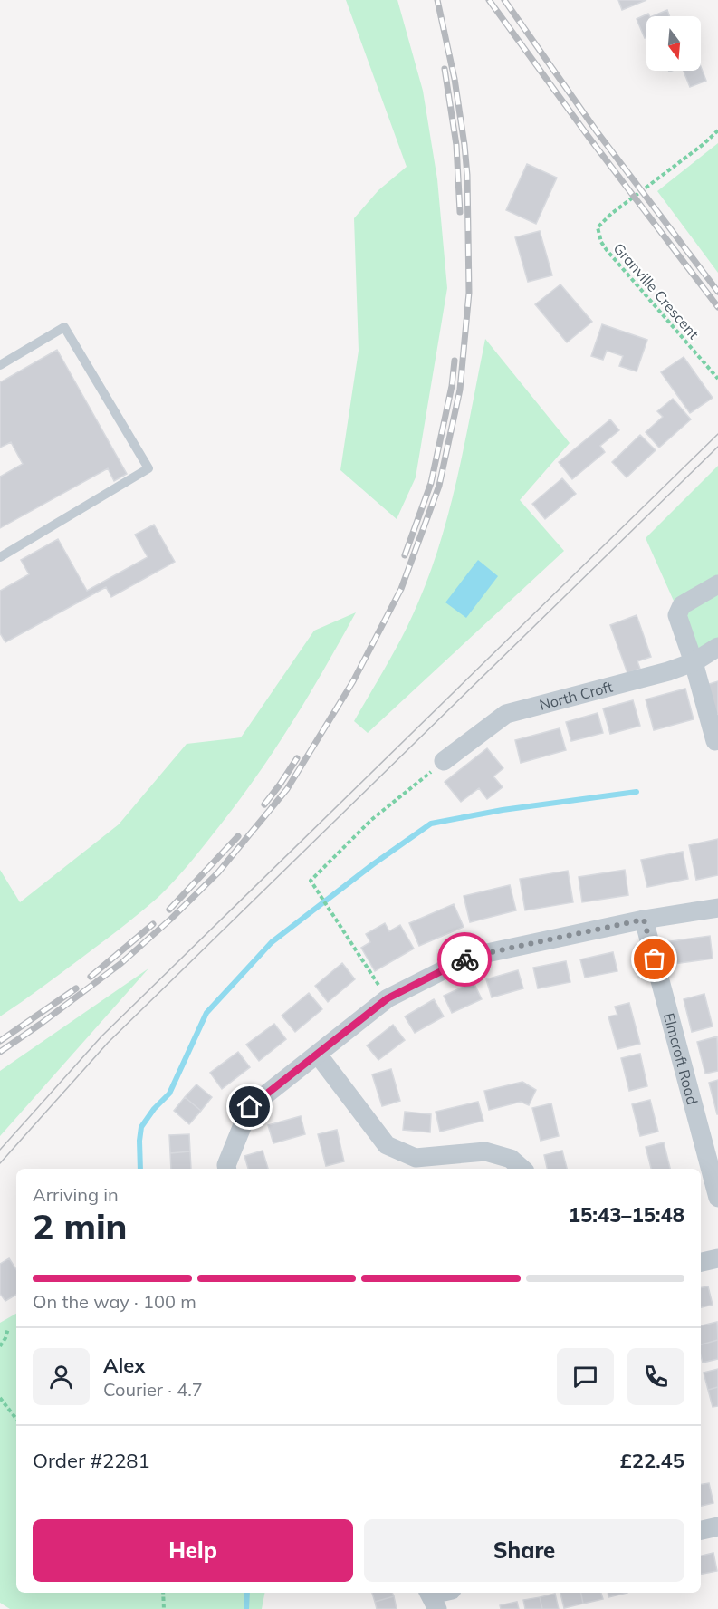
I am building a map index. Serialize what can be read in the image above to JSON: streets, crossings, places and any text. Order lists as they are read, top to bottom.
{
  "streets": {
    "street": ["North Croft", "Elmcroft Road"],
    "path": ["Granville Crescent"]
  },
  "north": "bottom",
  "page": {
    "heading": ["2 min", "Arriving in", "15:43–15:48"],
    "panel": [
      "Alex",
      "Courier · 4.7",
      "Order #2281",
      "£22.45"
    ],
    "bar": "On the way · 100 m",
    "buttons": ["Help", "Share"]
  }
}
